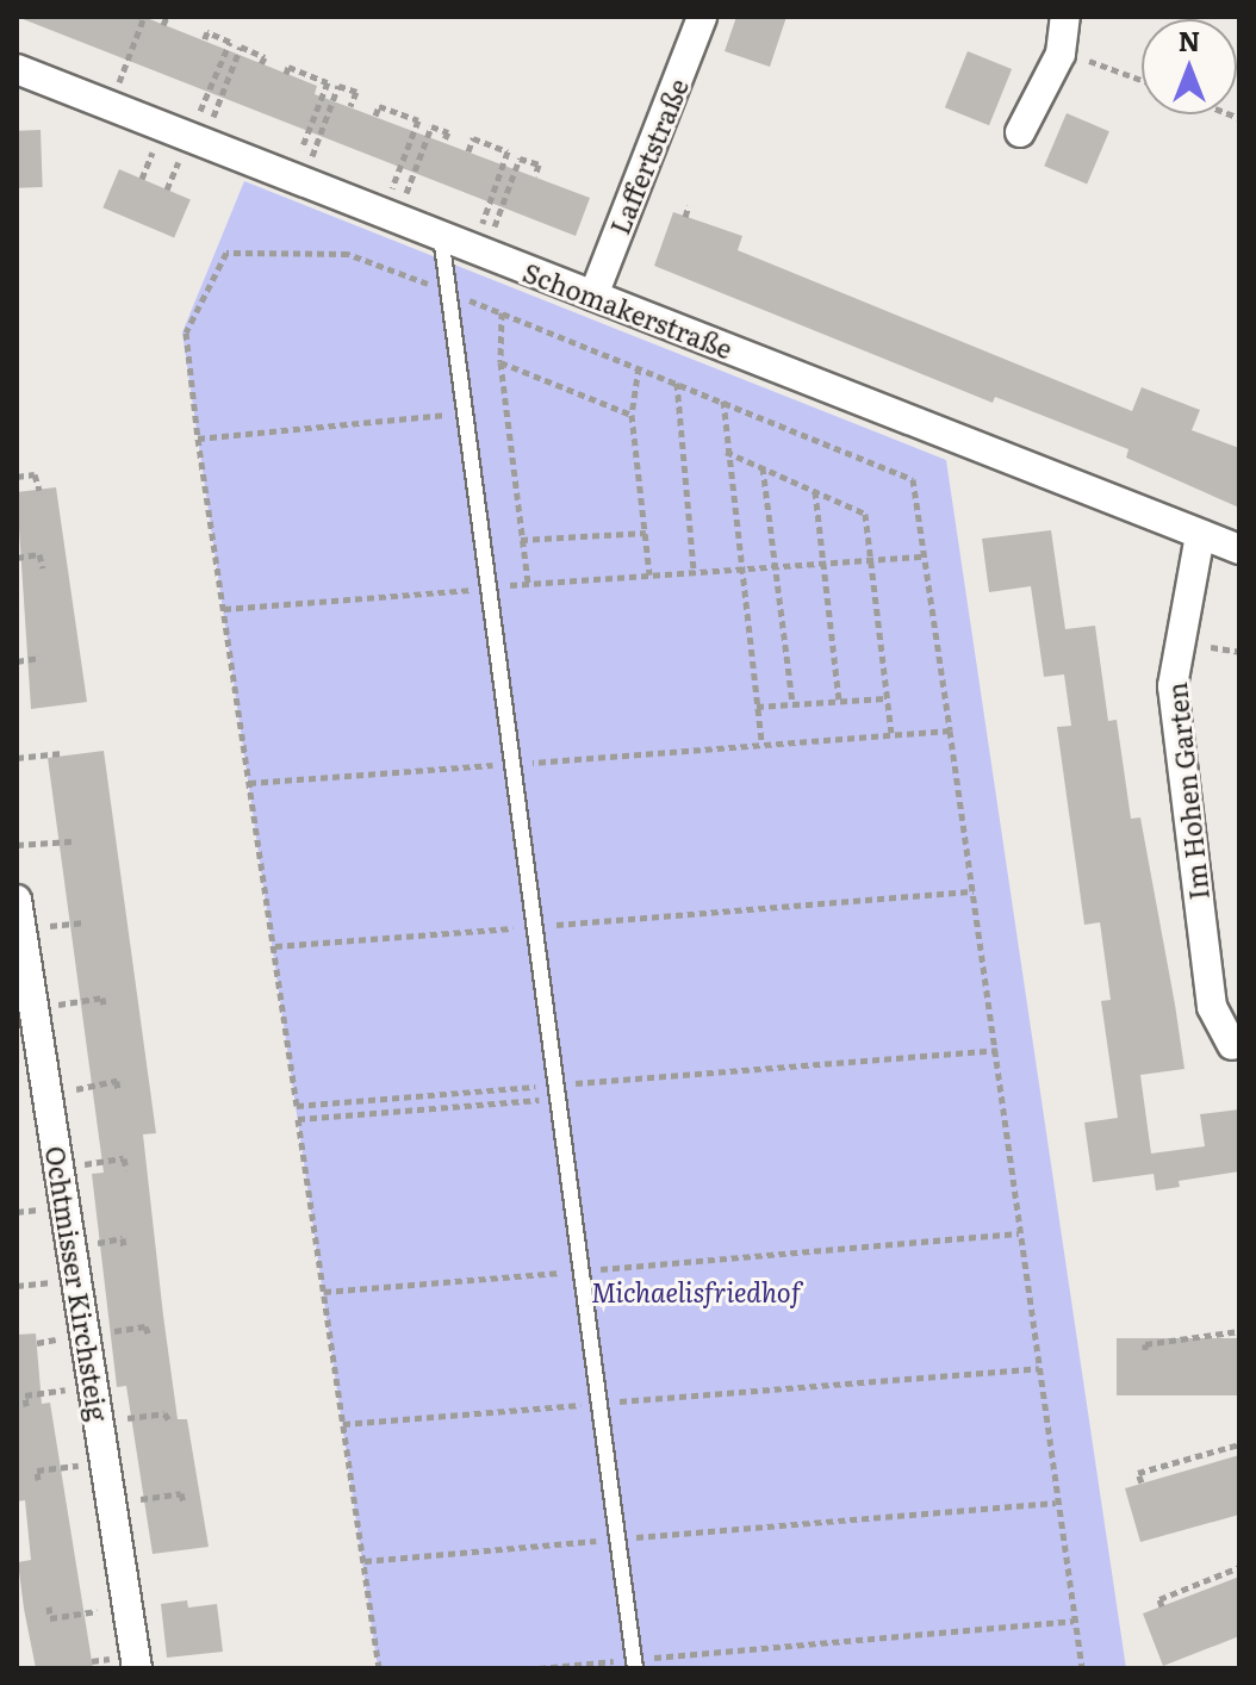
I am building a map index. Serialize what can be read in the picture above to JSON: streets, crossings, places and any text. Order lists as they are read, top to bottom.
{
  "streets": {
    "street": [
      "Laffertstraße",
      "Schomakerstraße",
      "Im Hohen Garten",
      "Ochtmisser Kirchsteig"
    ]
  },
  "crossings": [
    ["Laffertstraße", "Schomakerstraße"],
    ["Schomakerstraße", "Im Hohen Garten"]
  ],
  "parks": ["Michaelisfriedhof"],
  "north": "top"
}
